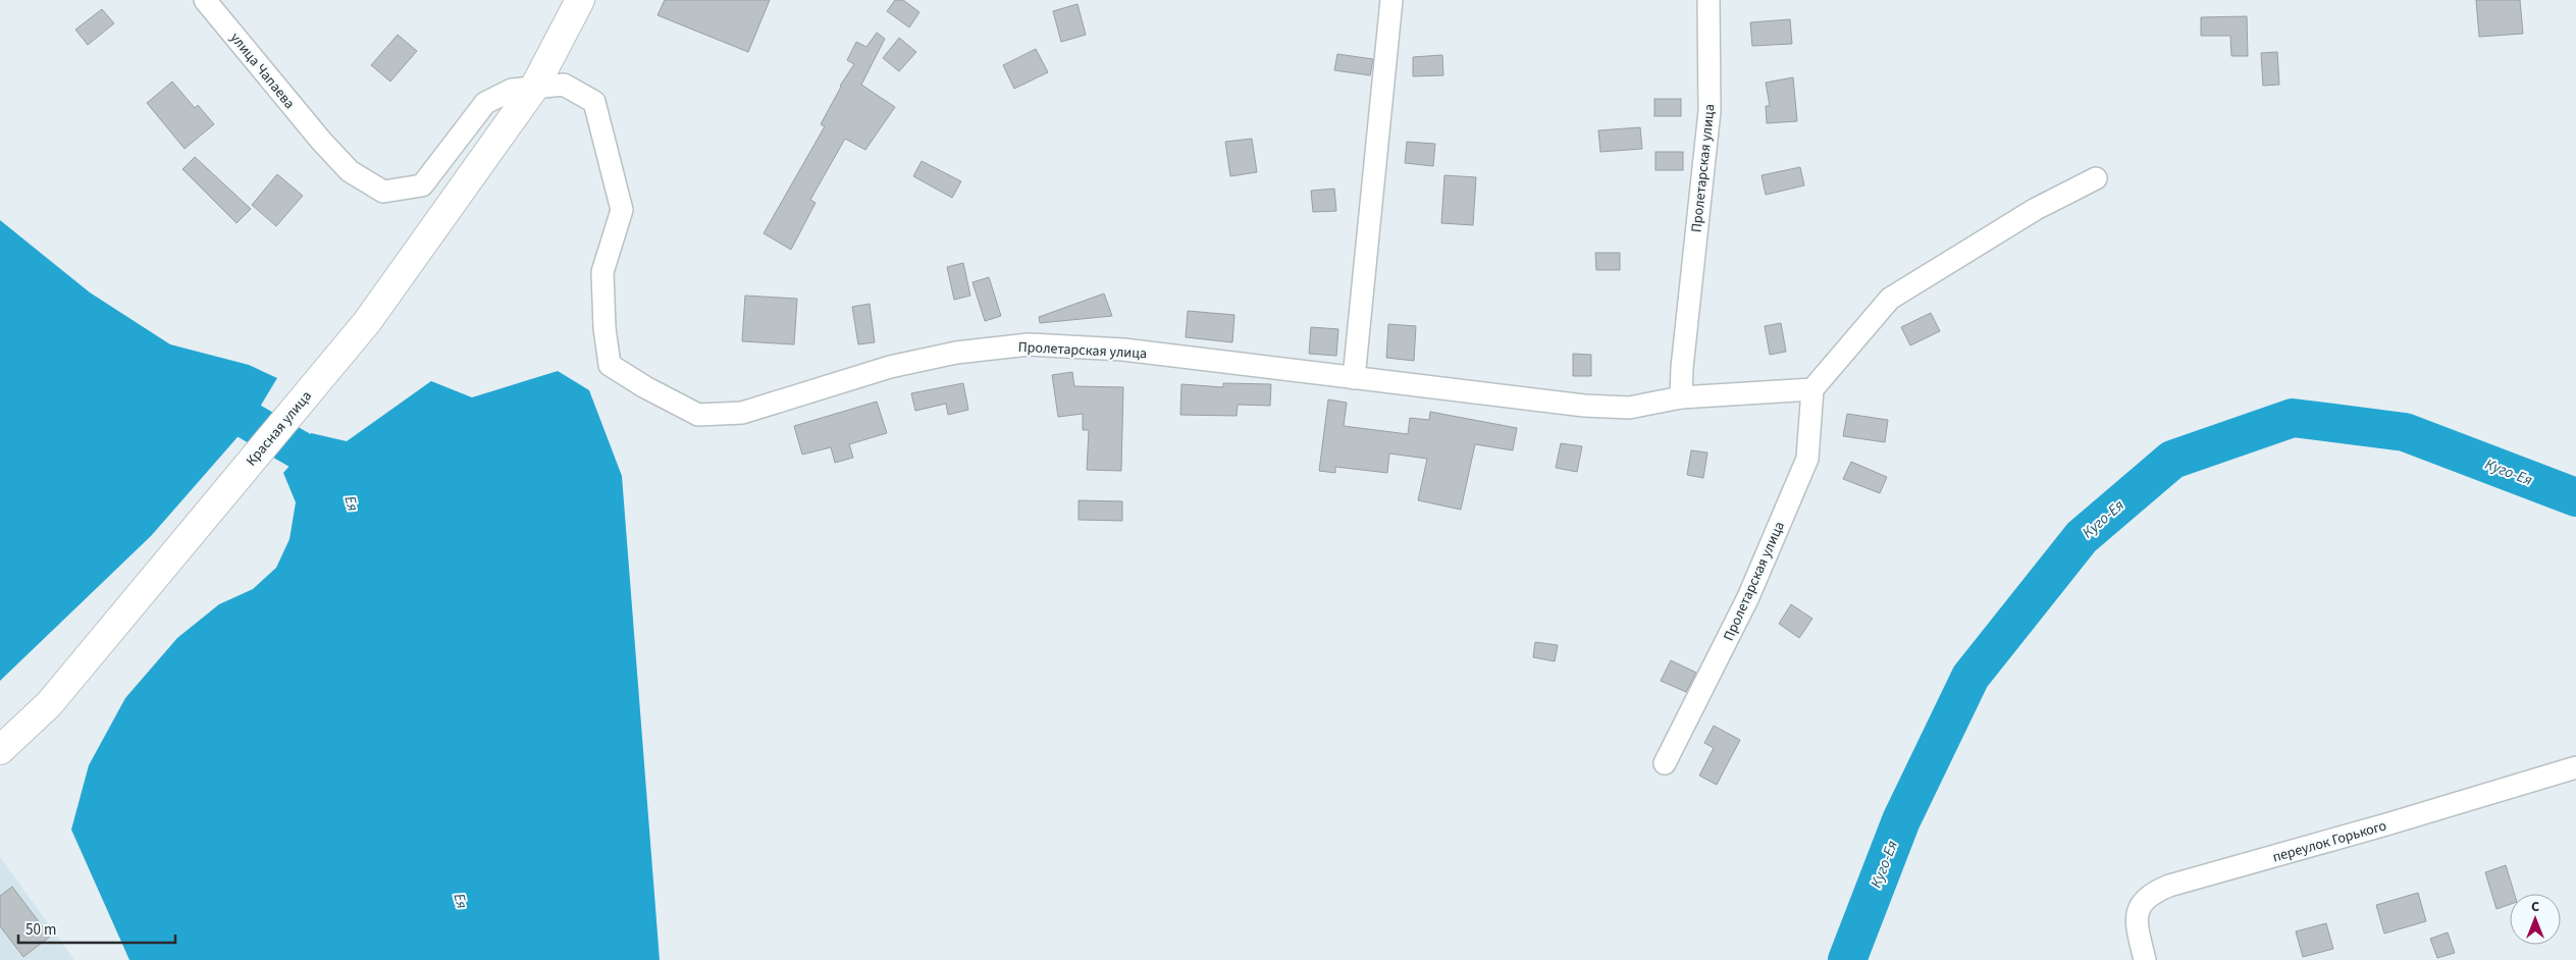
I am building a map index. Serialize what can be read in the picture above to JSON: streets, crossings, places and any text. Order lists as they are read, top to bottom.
{
  "streets": {
    "street": [
      "улица Чапаева",
      "Пролетарская улица",
      "Красная улица",
      "переулок Горького"
    ]
  },
  "crossings": [
    ["улица Чапаева", "Пролетарская улица"],
    ["улица Чапаева", "Красная улица"]
  ],
  "water": ["Куго-Ея", "Ея"],
  "scale_bar": "50 m",
  "north": "top"
}
